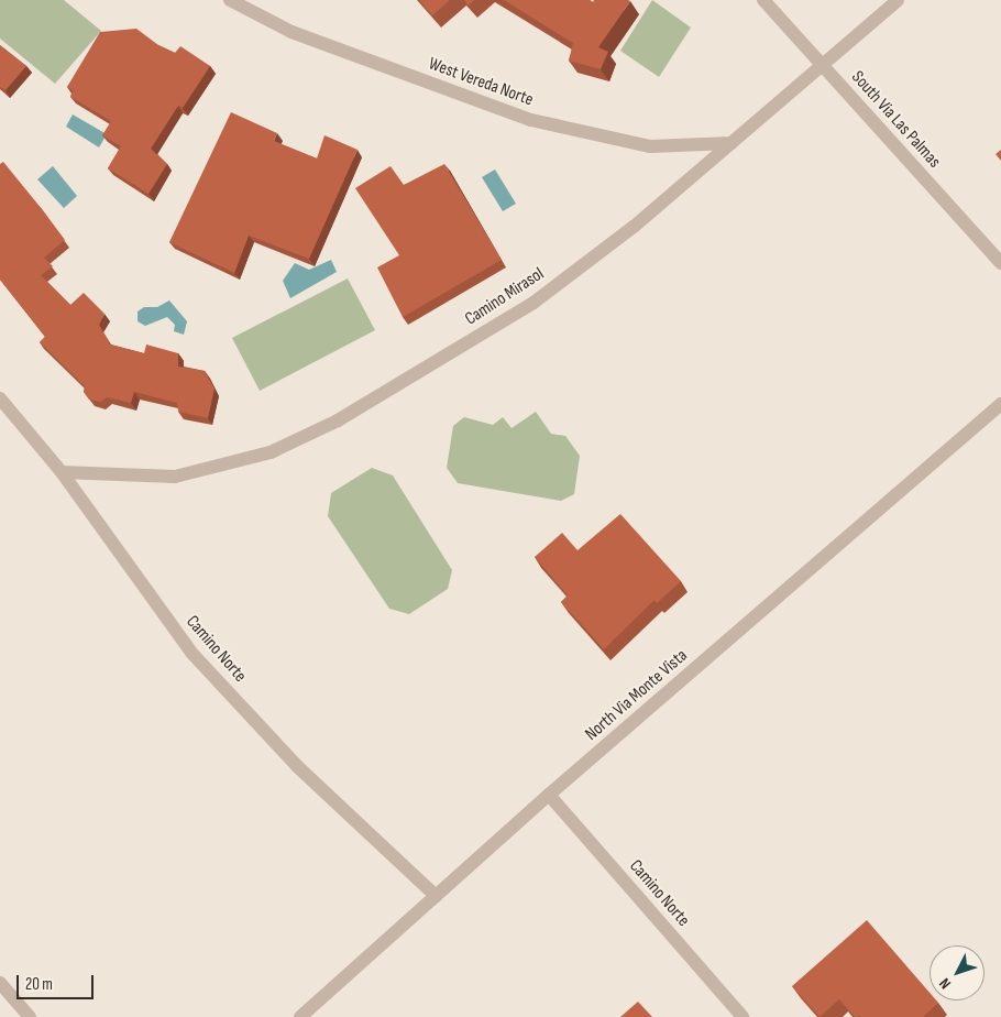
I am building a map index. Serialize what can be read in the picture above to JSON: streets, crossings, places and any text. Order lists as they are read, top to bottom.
{
  "streets": {
    "street": [
      "West Vereda Norte",
      "South Via Las Palmas",
      "Camino Mirasol",
      "Camino Norte",
      "North Via Monte Vista"
    ]
  },
  "crossings": [
    ["West Vereda Norte", "Camino Mirasol"],
    ["South Via Las Palmas", "Camino Mirasol"],
    ["Camino Mirasol", "Camino Norte"],
    ["Camino Norte", "North Via Monte Vista"]
  ],
  "scale_bar": "20 m",
  "north": "bottom left"
}
